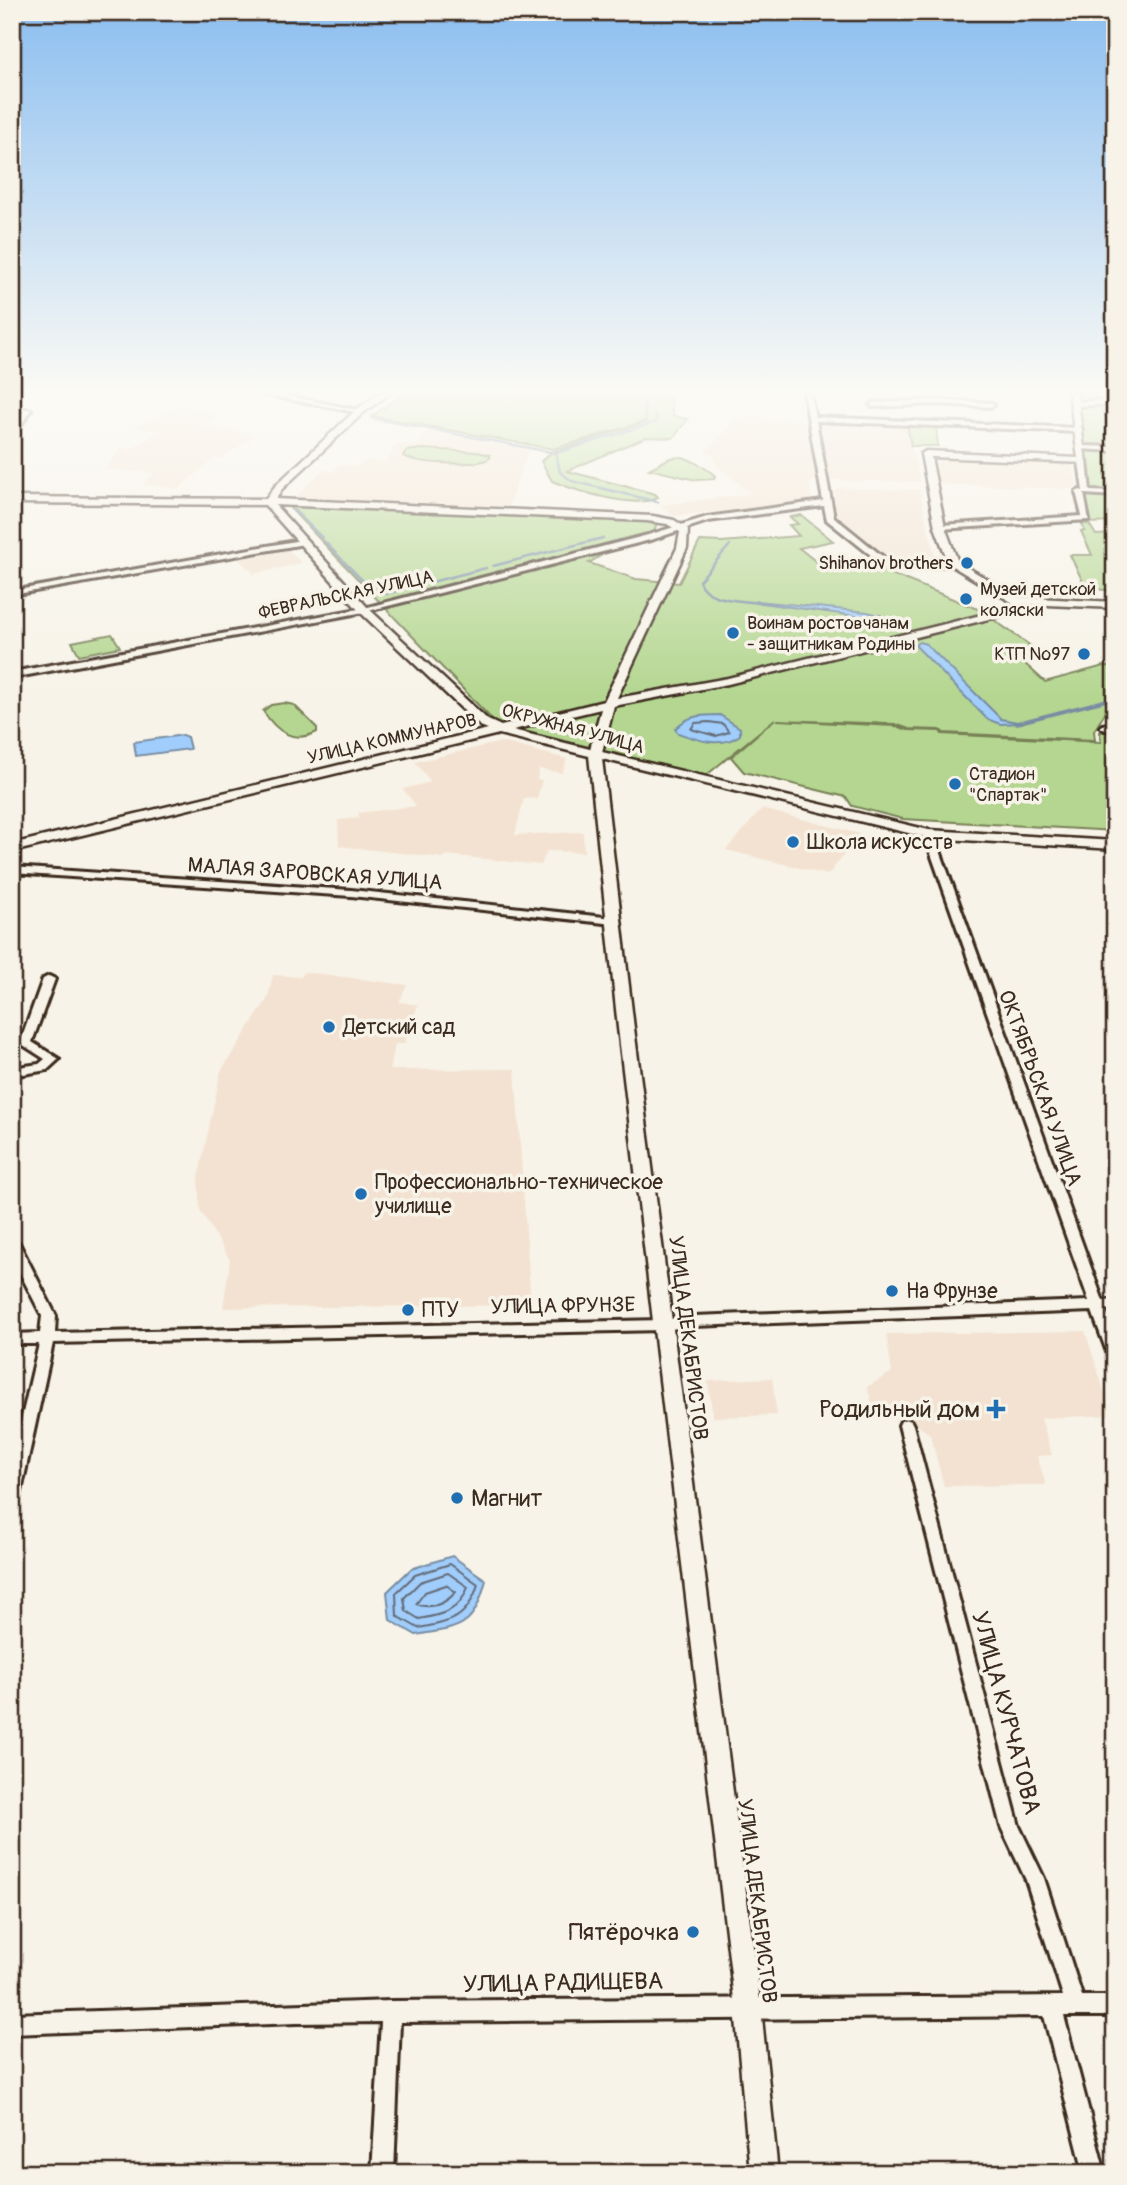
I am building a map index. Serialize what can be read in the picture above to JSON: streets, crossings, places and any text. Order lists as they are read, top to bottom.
{
  "streets": {
    "street": [
      "ФЕВРАЛЬСКАЯ УЛИЦА",
      "ОКРУЖНАЯ УЛИЦА",
      "УЛИЦА КОММУНАРОВ",
      "МАЛАЯ ЗАРОВСКАЯ УЛИЦА",
      "ОКТЯБРЬСКАЯ УЛИЦА",
      "УЛИЦА ФРУНЗЕ",
      "УЛИЦА ДЕКАБРИСТОВ",
      "УЛИЦА КУРЧАТОВА",
      "УЛИЦА РАДИЩЕВА"
    ]
  },
  "crossings": [
    ["ФЕВРАЛЬСКАЯ УЛИЦА", "ОКРУЖНАЯ УЛИЦА"],
    ["ФЕВРАЛЬСКАЯ УЛИЦА", "УЛИЦА ДЕКАБРИСТОВ"],
    ["ОКРУЖНАЯ УЛИЦА", "УЛИЦА КОММУНАРОВ"],
    ["ОКРУЖНАЯ УЛИЦА", "ОКТЯБРЬСКАЯ УЛИЦА"],
    ["ОКРУЖНАЯ УЛИЦА", "УЛИЦА ДЕКАБРИСТОВ"],
    ["УЛИЦА КОММУНАРОВ", "УЛИЦА ДЕКАБРИСТОВ"],
    ["МАЛАЯ ЗАРОВСКАЯ УЛИЦА", "УЛИЦА ДЕКАБРИСТОВ"],
    ["ОКТЯБРЬСКАЯ УЛИЦА", "УЛИЦА ФРУНЗЕ"],
    ["УЛИЦА ФРУНЗЕ", "УЛИЦА ДЕКАБРИСТОВ"],
    ["УЛИЦА ДЕКАБРИСТОВ", "УЛИЦА РАДИЩЕВА"],
    ["УЛИЦА КУРЧАТОВА", "УЛИЦА РАДИЩЕВА"]
  ],
  "places": {
    "other": [
      "Shihanov brothers",
      "Музей детской коляски",
      "Воинам ростовчанам - защитникам Родины",
      "КТП №97",
      "Стадион \"Спартак\"",
      "Школа искусств",
      "Детский сад",
      "Профессионально-техническое училище",
      "На Фрунзе",
      "ПТУ",
      "Магнит",
      "Пятёрочка"
    ],
    "health": ["Родильный дом"]
  }
}
